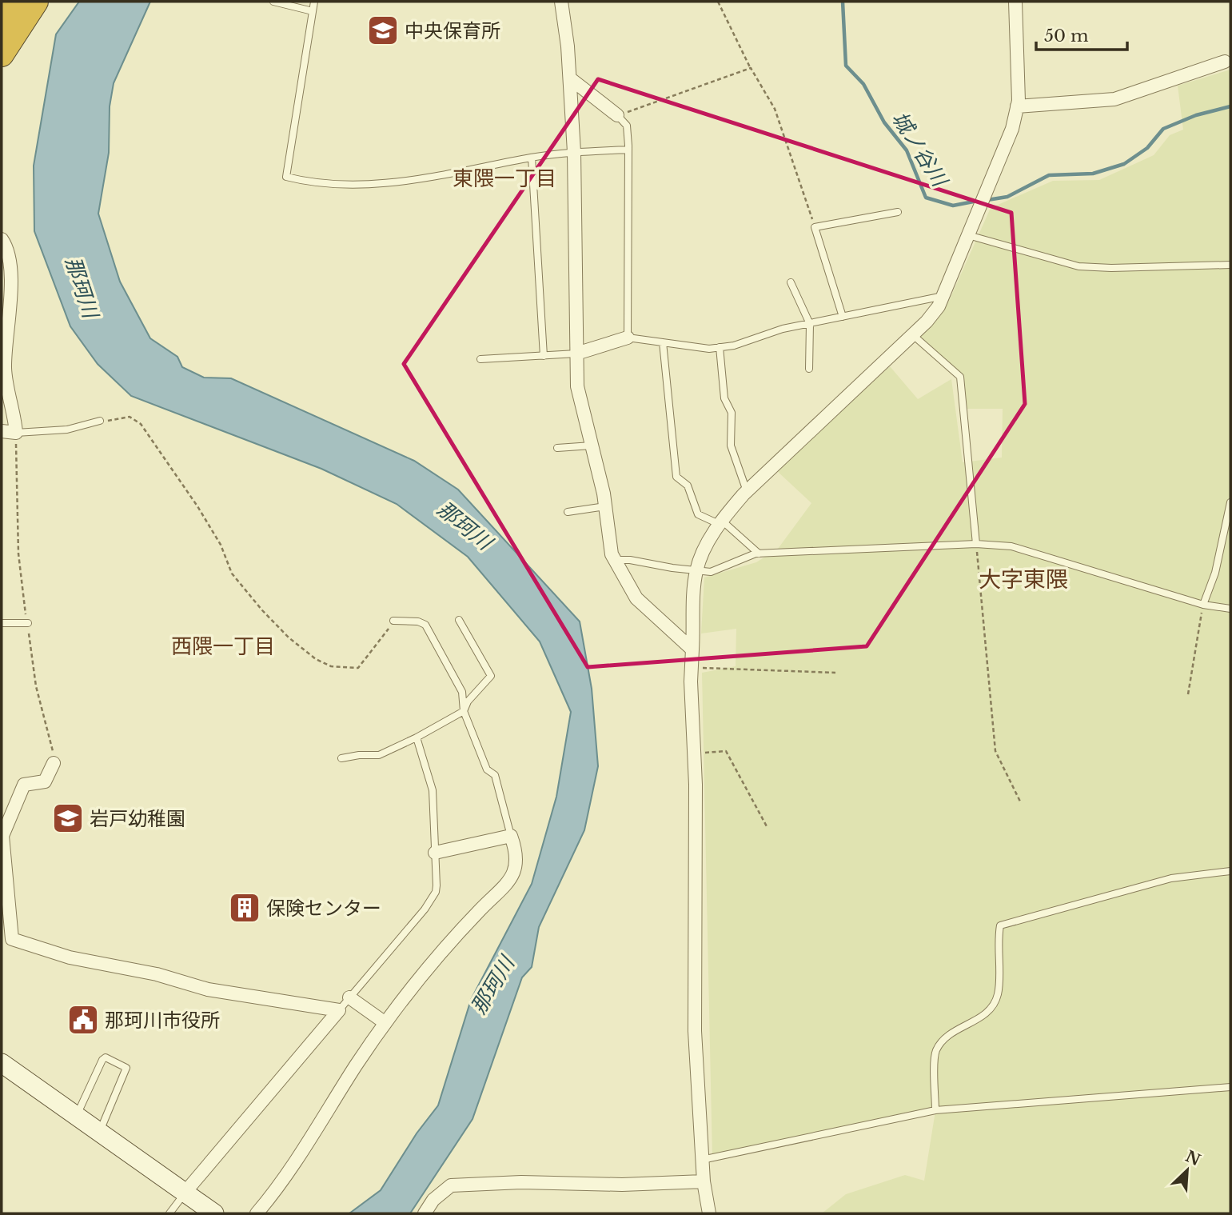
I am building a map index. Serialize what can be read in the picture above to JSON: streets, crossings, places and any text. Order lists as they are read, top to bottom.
{
  "districts": ["東隈一丁目", "大字東隈", "西隈一丁目"],
  "water": ["城ノ谷川", "那珂川"],
  "places": {
    "school or university": ["中央保育所", "岩戸幼稚園"],
    "building": ["保険センター"],
    "public building": ["那珂川市役所"]
  },
  "scale_bar": "50 m",
  "north": "top right"
}
